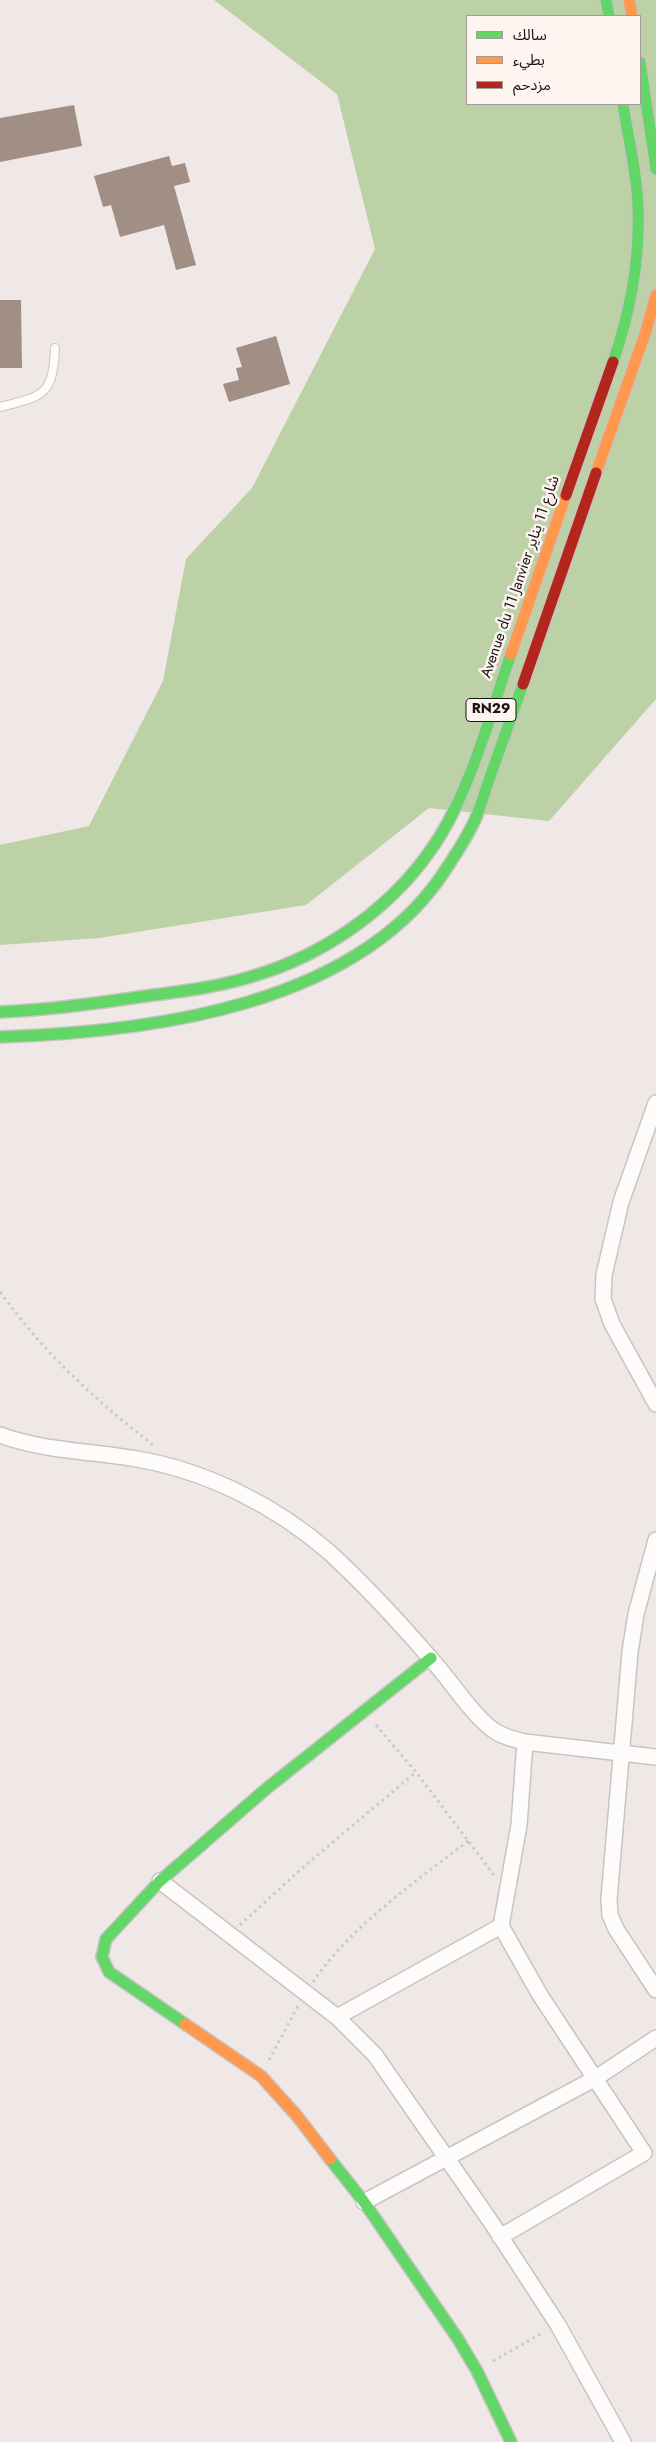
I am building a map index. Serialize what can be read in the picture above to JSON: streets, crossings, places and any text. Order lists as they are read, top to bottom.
{
  "streets": {
    "main road": ["Avenue du 11 Janvier شارع 11 يناير", "RN29"]
  },
  "legend": ["سالك", "بطيء", "مزدحم"]
}
